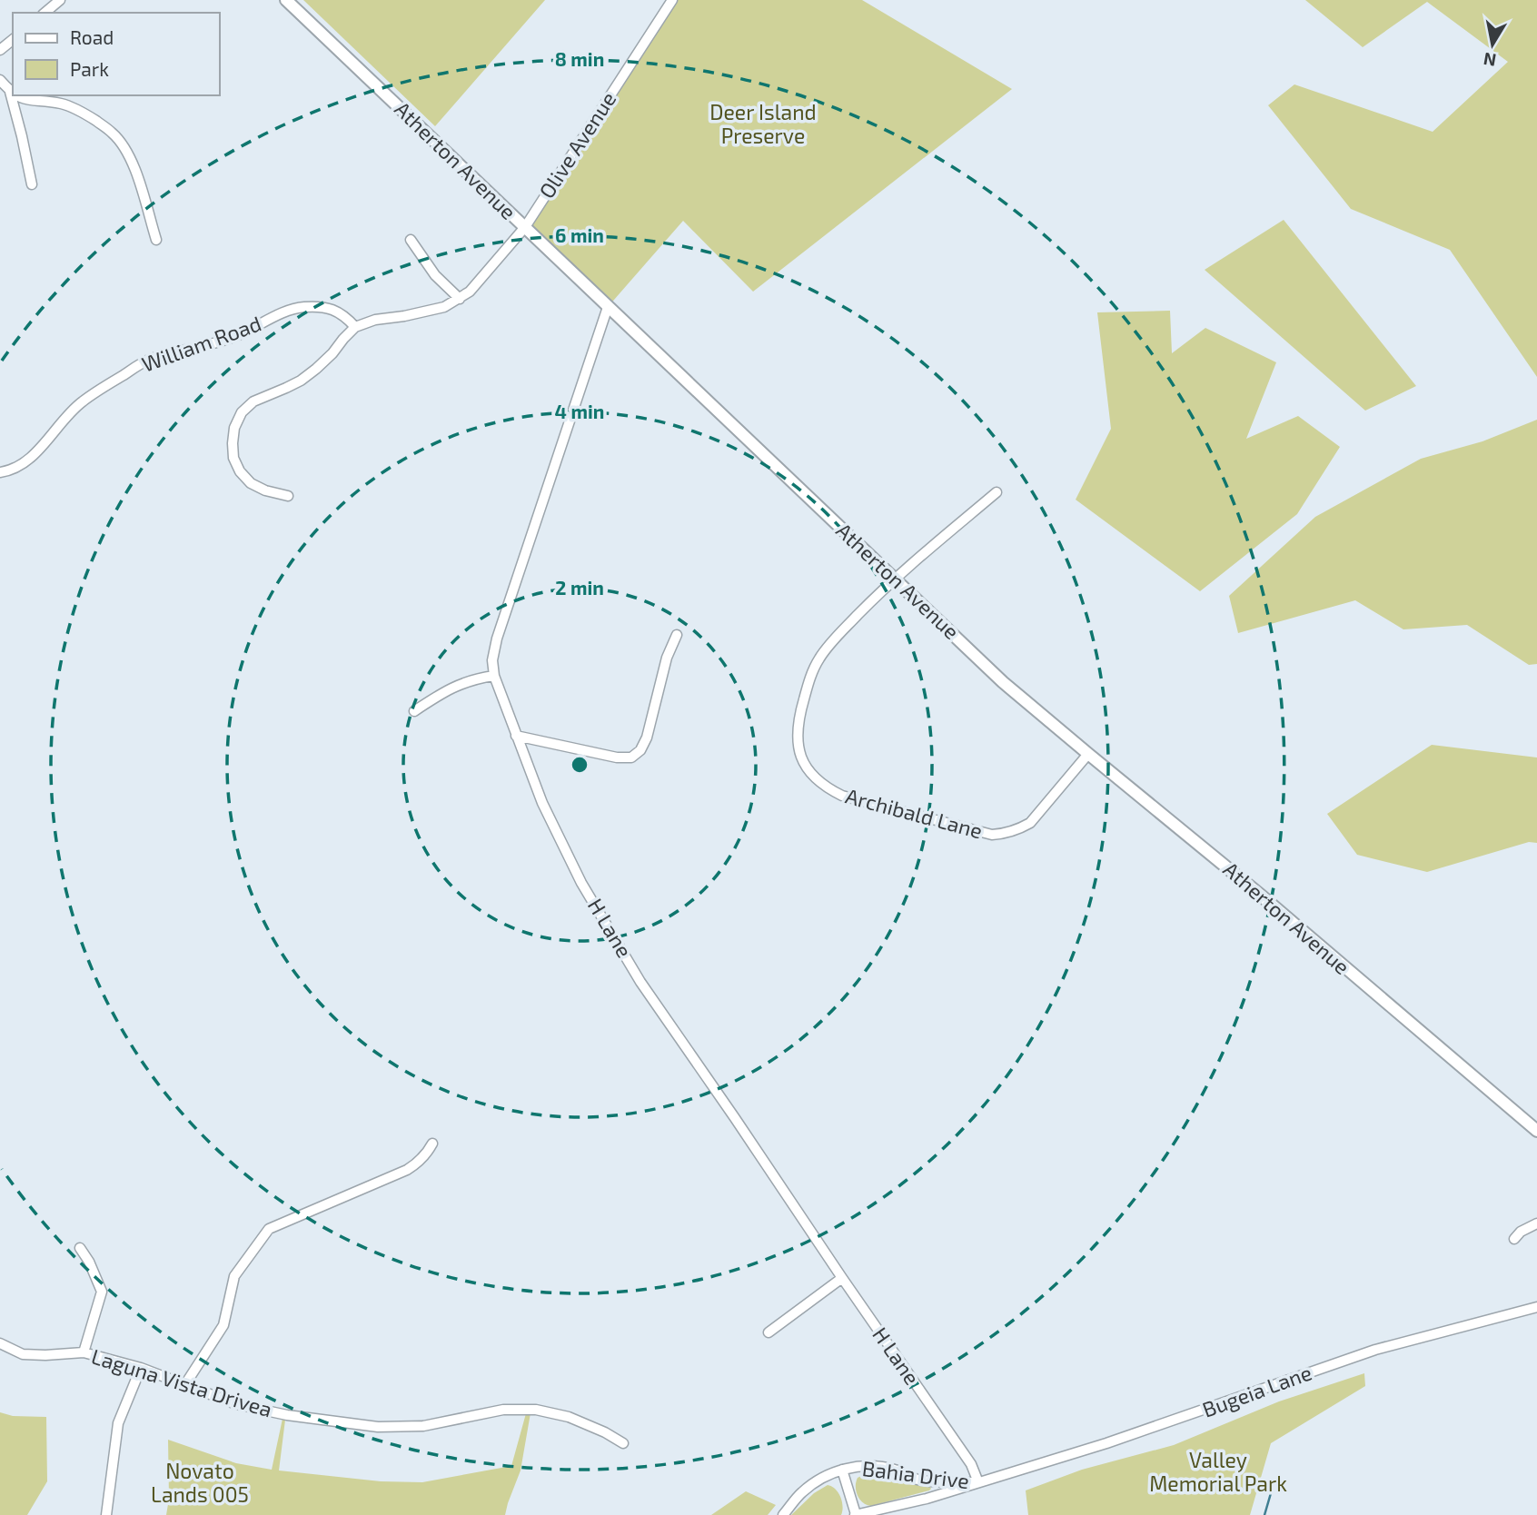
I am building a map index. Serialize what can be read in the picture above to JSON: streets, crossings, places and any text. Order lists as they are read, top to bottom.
{
  "streets": {
    "main road": ["Atherton Avenue"],
    "street": [
      "Olive Avenue",
      "William Road",
      "Archibald Lane",
      "H Lane",
      "Laguna Vista Drivea",
      "Bugeia Lane",
      "Bahia Drive"
    ]
  },
  "crossings": [
    ["Olive Avenue", "Atherton Avenue"],
    ["Atherton Avenue", "Archibald Lane"],
    ["Atherton Avenue", "H Lane"],
    ["H Lane", "Bugeia Lane"],
    ["H Lane", "Bahia Drive"],
    ["Bugeia Lane", "Bahia Drive"]
  ],
  "parks": ["Deer Island Preserve", "Valley Memorial Park", "Novato Lands 005"],
  "legend": ["Road", "Park"],
  "north": "bottom",
  "rings": [
    "8 min",
    "6 min",
    "4 min",
    "2 min"
  ]
}
